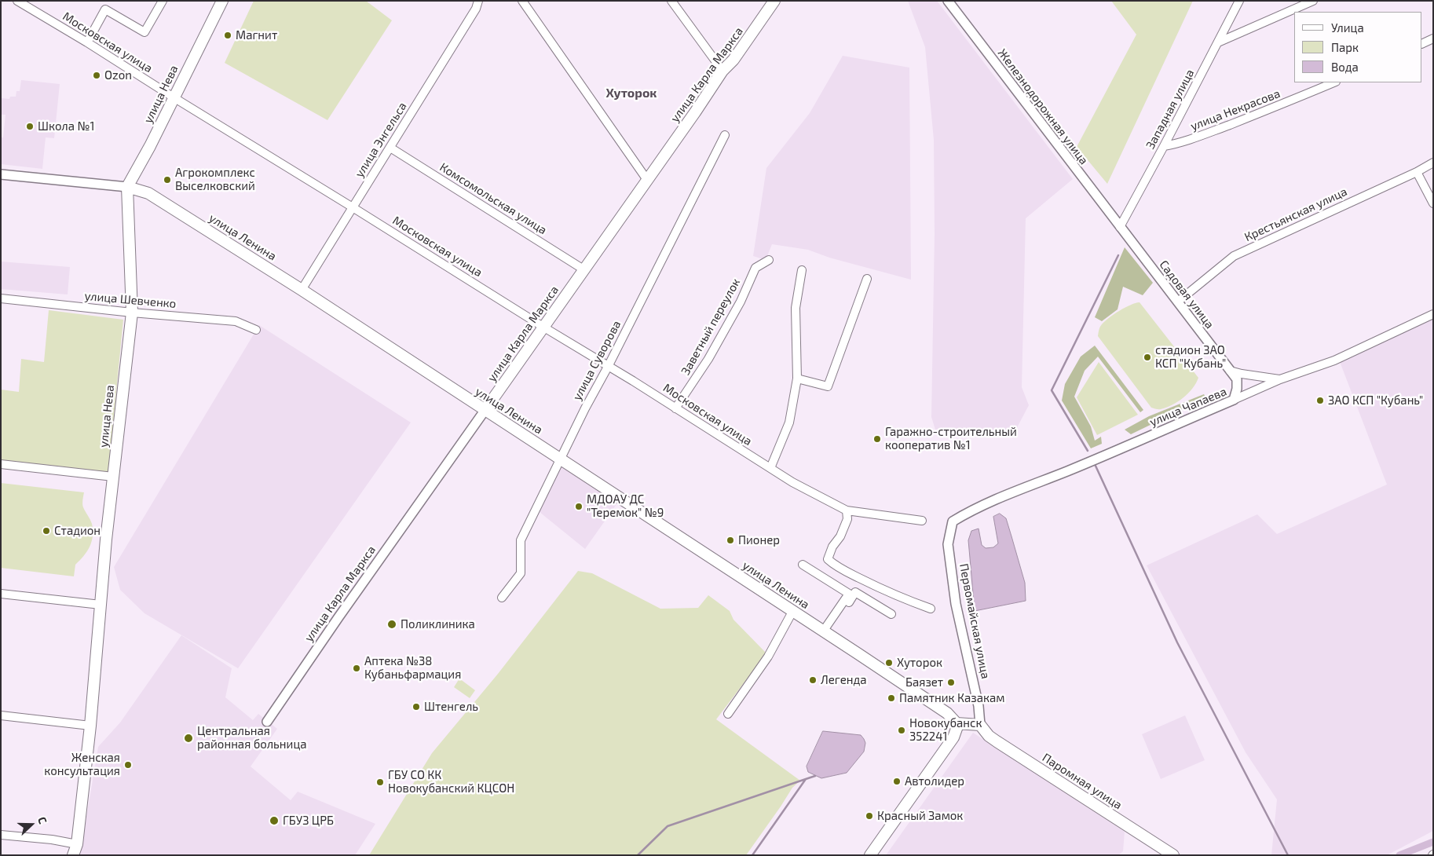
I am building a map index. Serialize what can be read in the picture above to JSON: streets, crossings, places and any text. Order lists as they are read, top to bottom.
{
  "streets": {
    "main road": [
      "улица Карла Маркса",
      "улица Нева",
      "улица Ленина",
      "Паромная улица"
    ],
    "street": [
      "Московская улица",
      "Железнодорожная улица",
      "Западная улица",
      "улица Некрасова",
      "улица Энгельса",
      "Комсомольская улица",
      "Крестьянская улица",
      "Садовая улица",
      "улица Шевченко",
      "Заветный переулок",
      "улица Суворова",
      "улица Чапаева",
      "Первомайская улица"
    ]
  },
  "crossings": [
    ["Московская улица", "улица Карла Маркса"],
    ["Московская улица", "улица Нева"],
    ["Московская улица", "улица Энгельса"],
    ["Московская улица", "Заветный переулок"],
    ["Московская улица", "улица Суворова"],
    ["улица Карла Маркса", "Комсомольская улица"],
    ["улица Карла Маркса", "улица Ленина"],
    ["улица Нева", "улица Ленина"],
    ["улица Нева", "улица Шевченко"],
    ["Железнодорожная улица", "Западная улица"],
    ["Железнодорожная улица", "Садовая улица"],
    ["Западная улица", "улица Некрасова"],
    ["Западная улица", "Садовая улица"],
    ["улица Энгельса", "Комсомольская улица"],
    ["улица Энгельса", "улица Ленина"],
    ["Крестьянская улица", "Садовая улица"],
    ["улица Ленина", "улица Суворова"],
    ["Садовая улица", "улица Чапаева"],
    ["улица Чапаева", "Первомайская улица"],
    ["Первомайская улица", "Паромная улица"]
  ],
  "districts": ["Хуторок"],
  "places": [
    "Магнит",
    "Ozon",
    "Школа №1",
    "Агрокомплекс Выселковский",
    "стадион ЗАО КСП \"Кубань\"",
    "ЗАО КСП \"Кубань\"",
    "Гаражно-строительный кооператив №1",
    "МДОАУ ДС \"Теремок\" №9",
    "Стадион",
    "Пионер",
    "Поликлиника",
    "Хуторок",
    "Аптека №38 Кубаньфармация",
    "Легенда",
    "Баязет",
    "Памятник Казакам",
    "Штенгель",
    "Новокубанск 352241",
    "Центральная районная больница",
    "Женская консультация",
    "Автолидер",
    "ГБУ СО КК Новокубанский КЦСОН",
    "Красный Замок",
    "ГБУЗ ЦРБ"
  ],
  "legend": ["Улица", "Парк", "Вода"],
  "north": "right"
}
